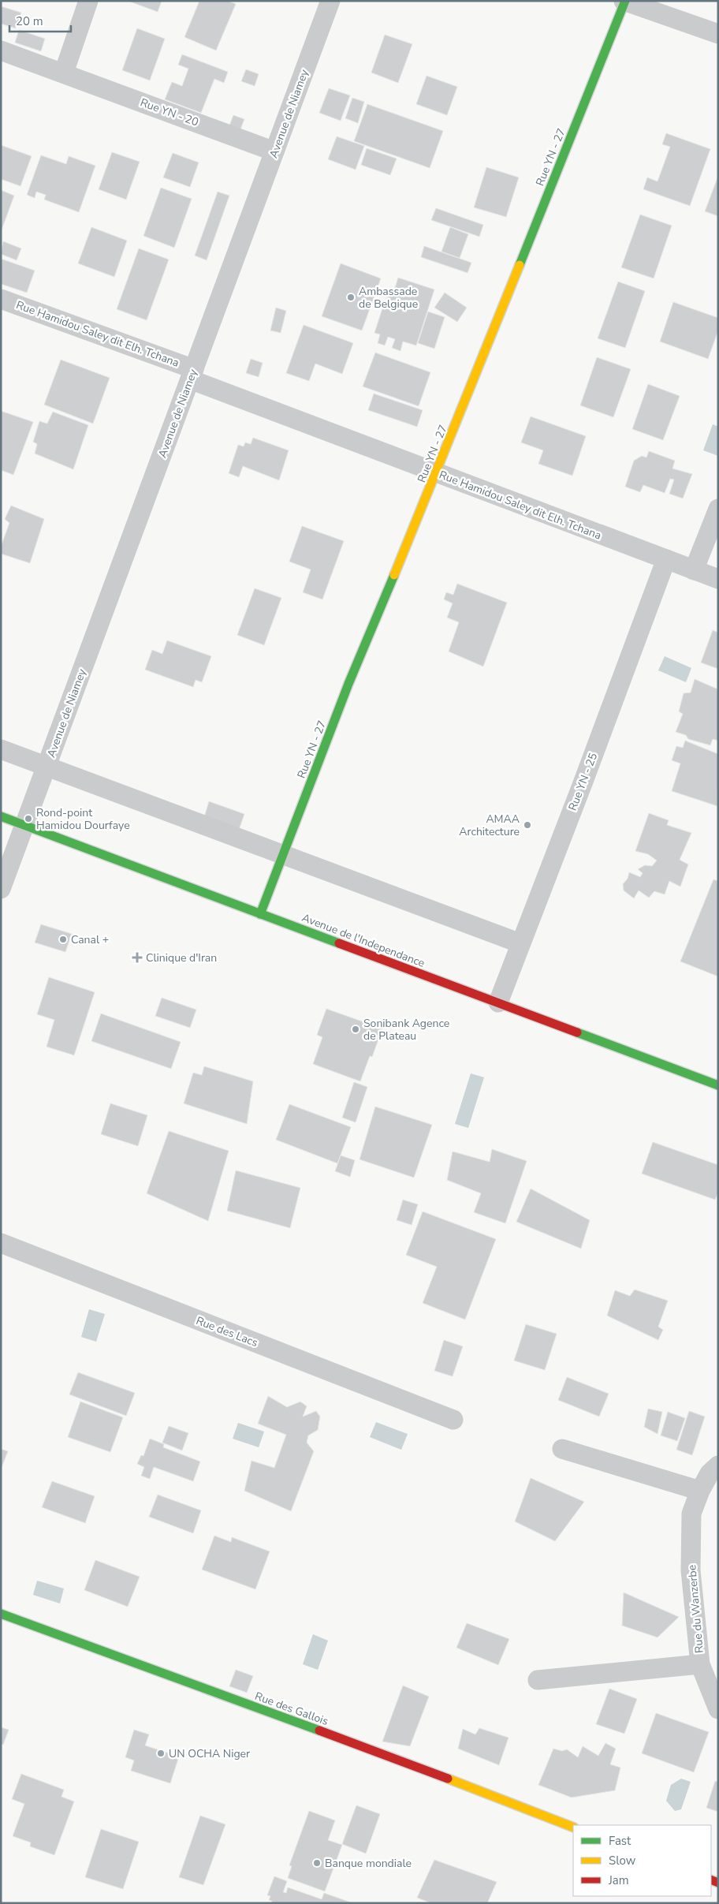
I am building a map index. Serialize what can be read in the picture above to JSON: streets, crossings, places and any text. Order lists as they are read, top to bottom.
{
  "streets": {
    "main road": ["Rue YN - 27", "Avenue de l'Independance", "Rue des Gallois"],
    "street": [
      "Rue YN - 20",
      "Avenue de Niamey",
      "Rue Hamidou Saley dit Elh. Tchana",
      "Rue YN - 25",
      "Rue des Lacs",
      "Rue du Wanzerbe"
    ]
  },
  "crossings": [
    ["Rue YN - 20", "Avenue de Niamey"],
    ["Avenue de Niamey", "Rue Hamidou Saley dit Elh. Tchana"],
    ["Avenue de Niamey", "Avenue de l'Independance"],
    ["Rue YN - 27", "Rue Hamidou Saley dit Elh. Tchana"],
    ["Rue YN - 27", "Avenue de l'Independance"],
    ["Rue Hamidou Saley dit Elh. Tchana", "Rue YN - 25"],
    ["Rue YN - 25", "Avenue de l'Independance"]
  ],
  "places": {
    "other": [
      "Ambassade de Belgique",
      "Rond-point Hamidou Dourfaye",
      "AMAA Architecture",
      "Canal +",
      "Sonibank Agence de Plateau",
      "UN OCHA Niger",
      "Banque mondiale"
    ],
    "health": ["Clinique d'Iran"]
  },
  "legend": ["Fast", "Slow", "Jam"],
  "scale_bar": "20 m"
}
